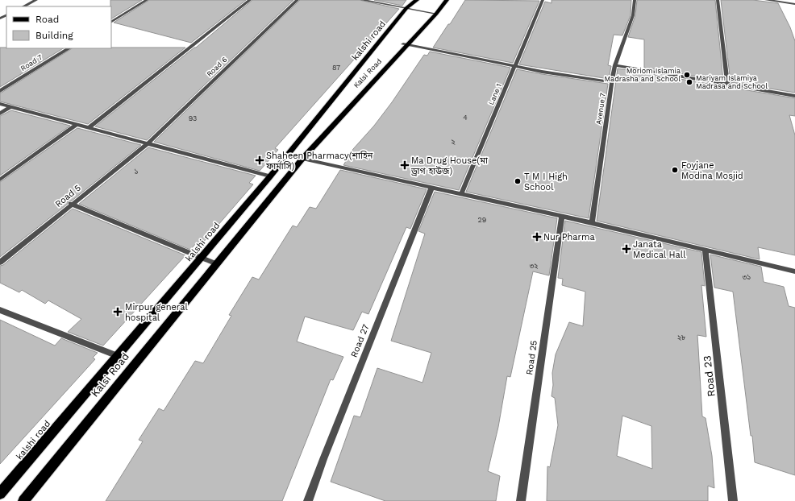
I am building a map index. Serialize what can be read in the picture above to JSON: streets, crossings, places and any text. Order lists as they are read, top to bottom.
{
  "streets": {
    "main road": ["kalshi road", "Kalsi Road"],
    "street": [
      "Road 7",
      "Road 6",
      "Lane 1",
      "Avenue 7",
      "Road 5",
      "Road 27",
      "Road 25",
      "Road 23"
    ]
  },
  "crossings": [
    ["Road 6", "Road 5"]
  ],
  "places": {
    "other": [
      "Moriom Islamia Madrasha and School",
      "Mariyam Islamiya Madrasa and School",
      "Foyjane Modina Mosjid",
      "T M I High School"
    ],
    "health": [
      "Shaheen Pharmacy(শাহিন ফার্মাসি)",
      "Ma Drug House(মা ড্রাগ হাউজ)",
      "Nur Pharma",
      "Janata Medical Hall",
      "Mirpur general hospital"
    ]
  },
  "house_numbers": [
    "87",
    "4",
    "93",
    "২",
    "১",
    "29",
    "৩২",
    "৩১",
    "২৮"
  ],
  "legend": ["Road", "Building"]
}
